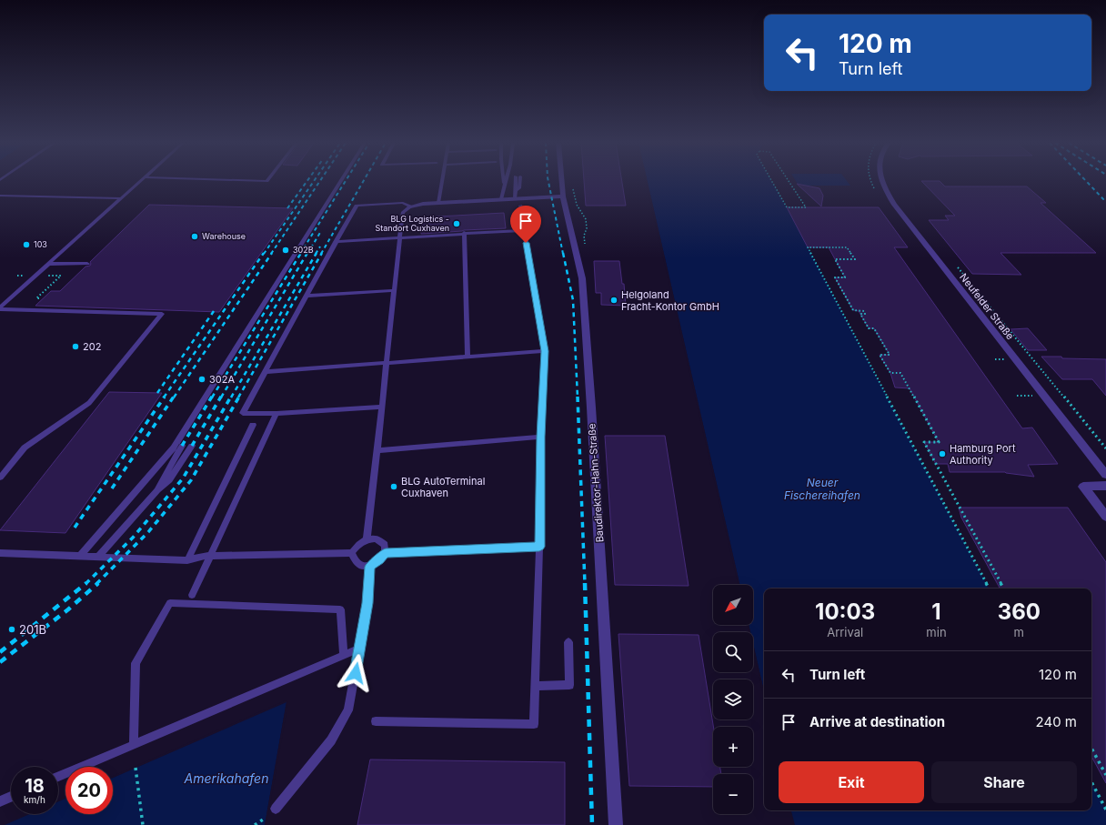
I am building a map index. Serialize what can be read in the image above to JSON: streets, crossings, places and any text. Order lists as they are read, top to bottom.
{
  "streets": {
    "street": ["Neufelder Straße", "Baudirektor-Hahn-Straße"]
  },
  "water": ["Neuer Fischereihafen", "Amerikahafen"],
  "places": [
    "BLG Logistics - Standort Cuxhaven",
    "Warehouse",
    "103",
    "302B",
    "Helgoland Fracht-Kontor GmbH",
    "202",
    "302A",
    "Hamburg Port Authority",
    "BLG AutoTerminal Cuxhaven",
    "201B"
  ],
  "north": "bottom left",
  "page": {
    "turn": ["120 m", "Turn left"],
    "map_buttons": ["+", "−"],
    "eta": [
      "10:03",
      "Arrival",
      "1",
      "min",
      "360",
      "m"
    ],
    "list": [
      {
        "name": "Turn left",
        "value": "120 m"
      },
      {
        "name": "Arrive at destination",
        "value": "240 m"
      }
    ],
    "buttons": ["Exit", "Share"],
    "speed": "18 km/h",
    "limit": "20"
  }
}
